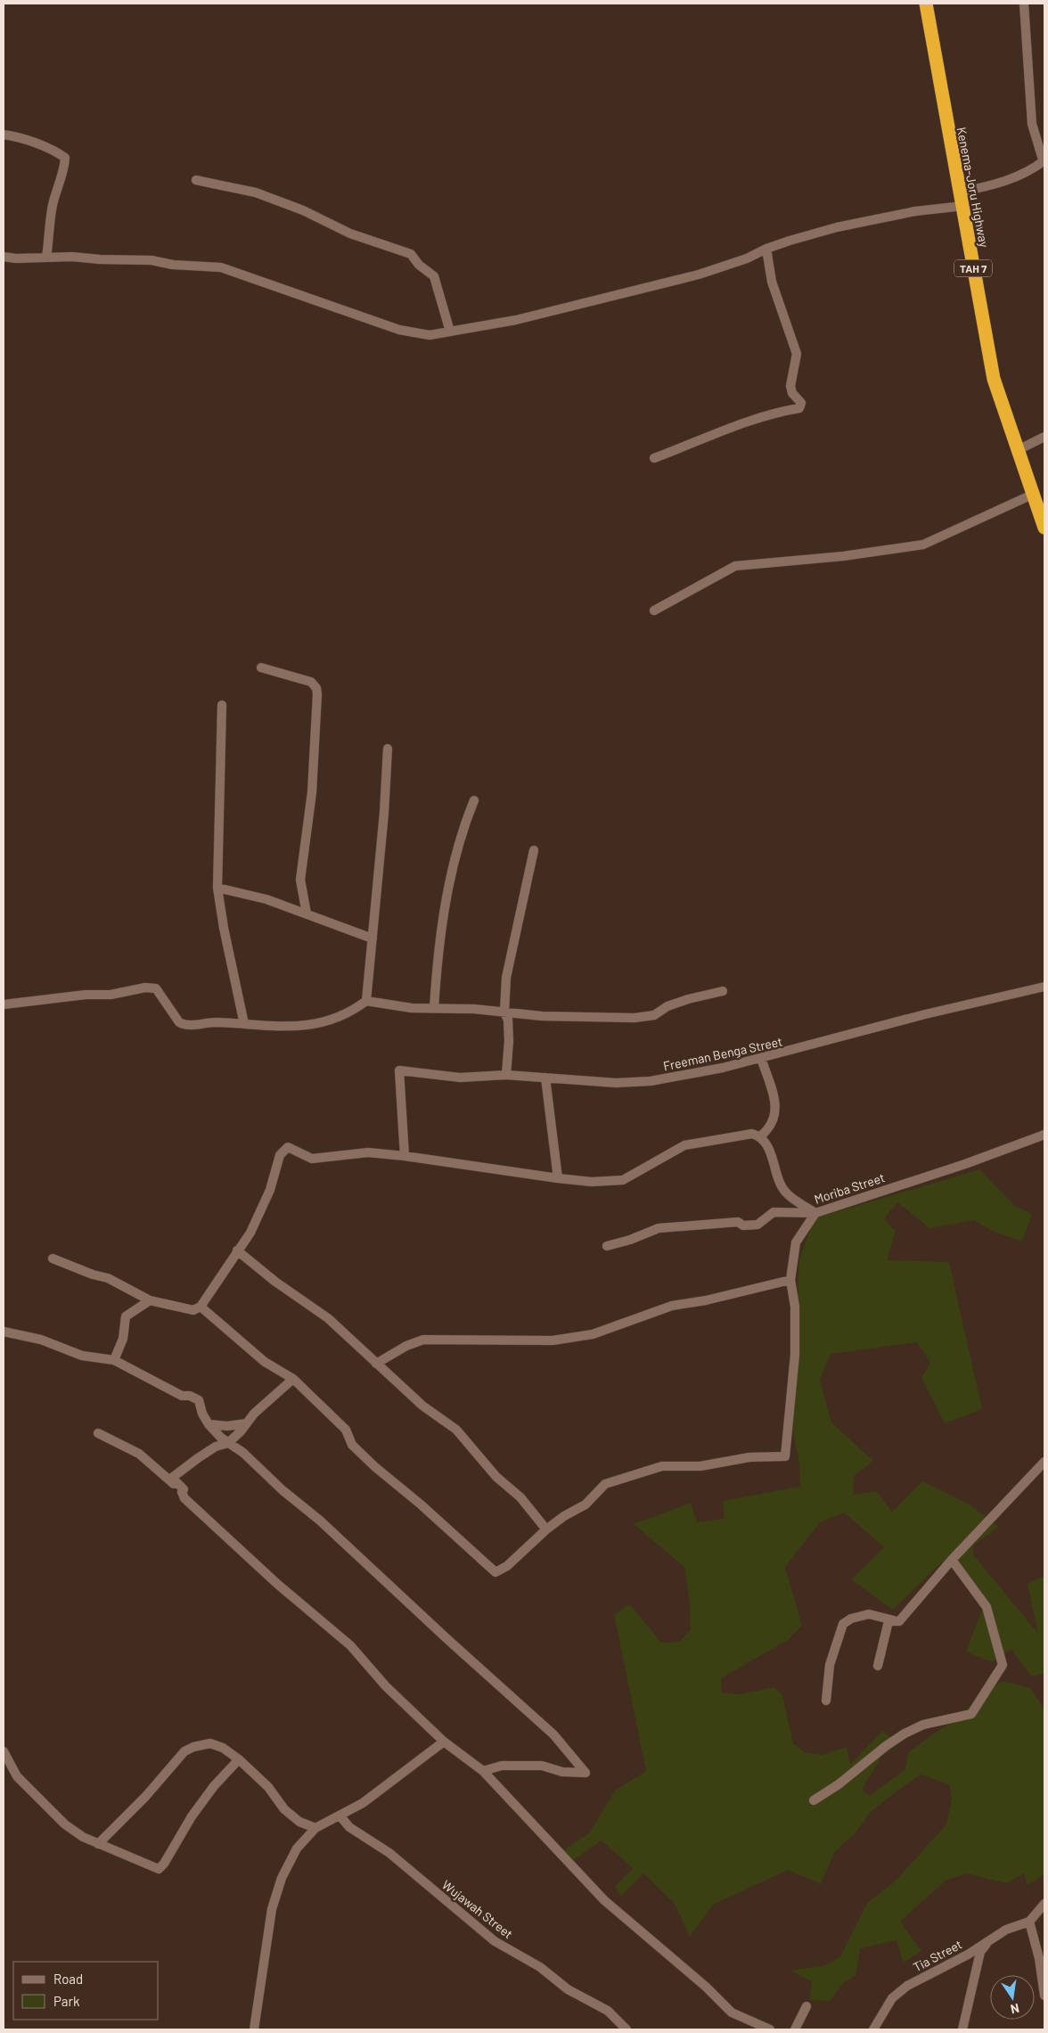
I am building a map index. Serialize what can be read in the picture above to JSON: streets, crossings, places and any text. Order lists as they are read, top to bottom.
{
  "streets": {
    "highway": ["Kenema-Joru Highway", "TAH 7"],
    "street": [
      "Freeman Benga Street",
      "Moriba Street",
      "Wujawah Street",
      "Tia Street"
    ]
  },
  "legend": ["Road", "Park"],
  "north": "bottom"
}
